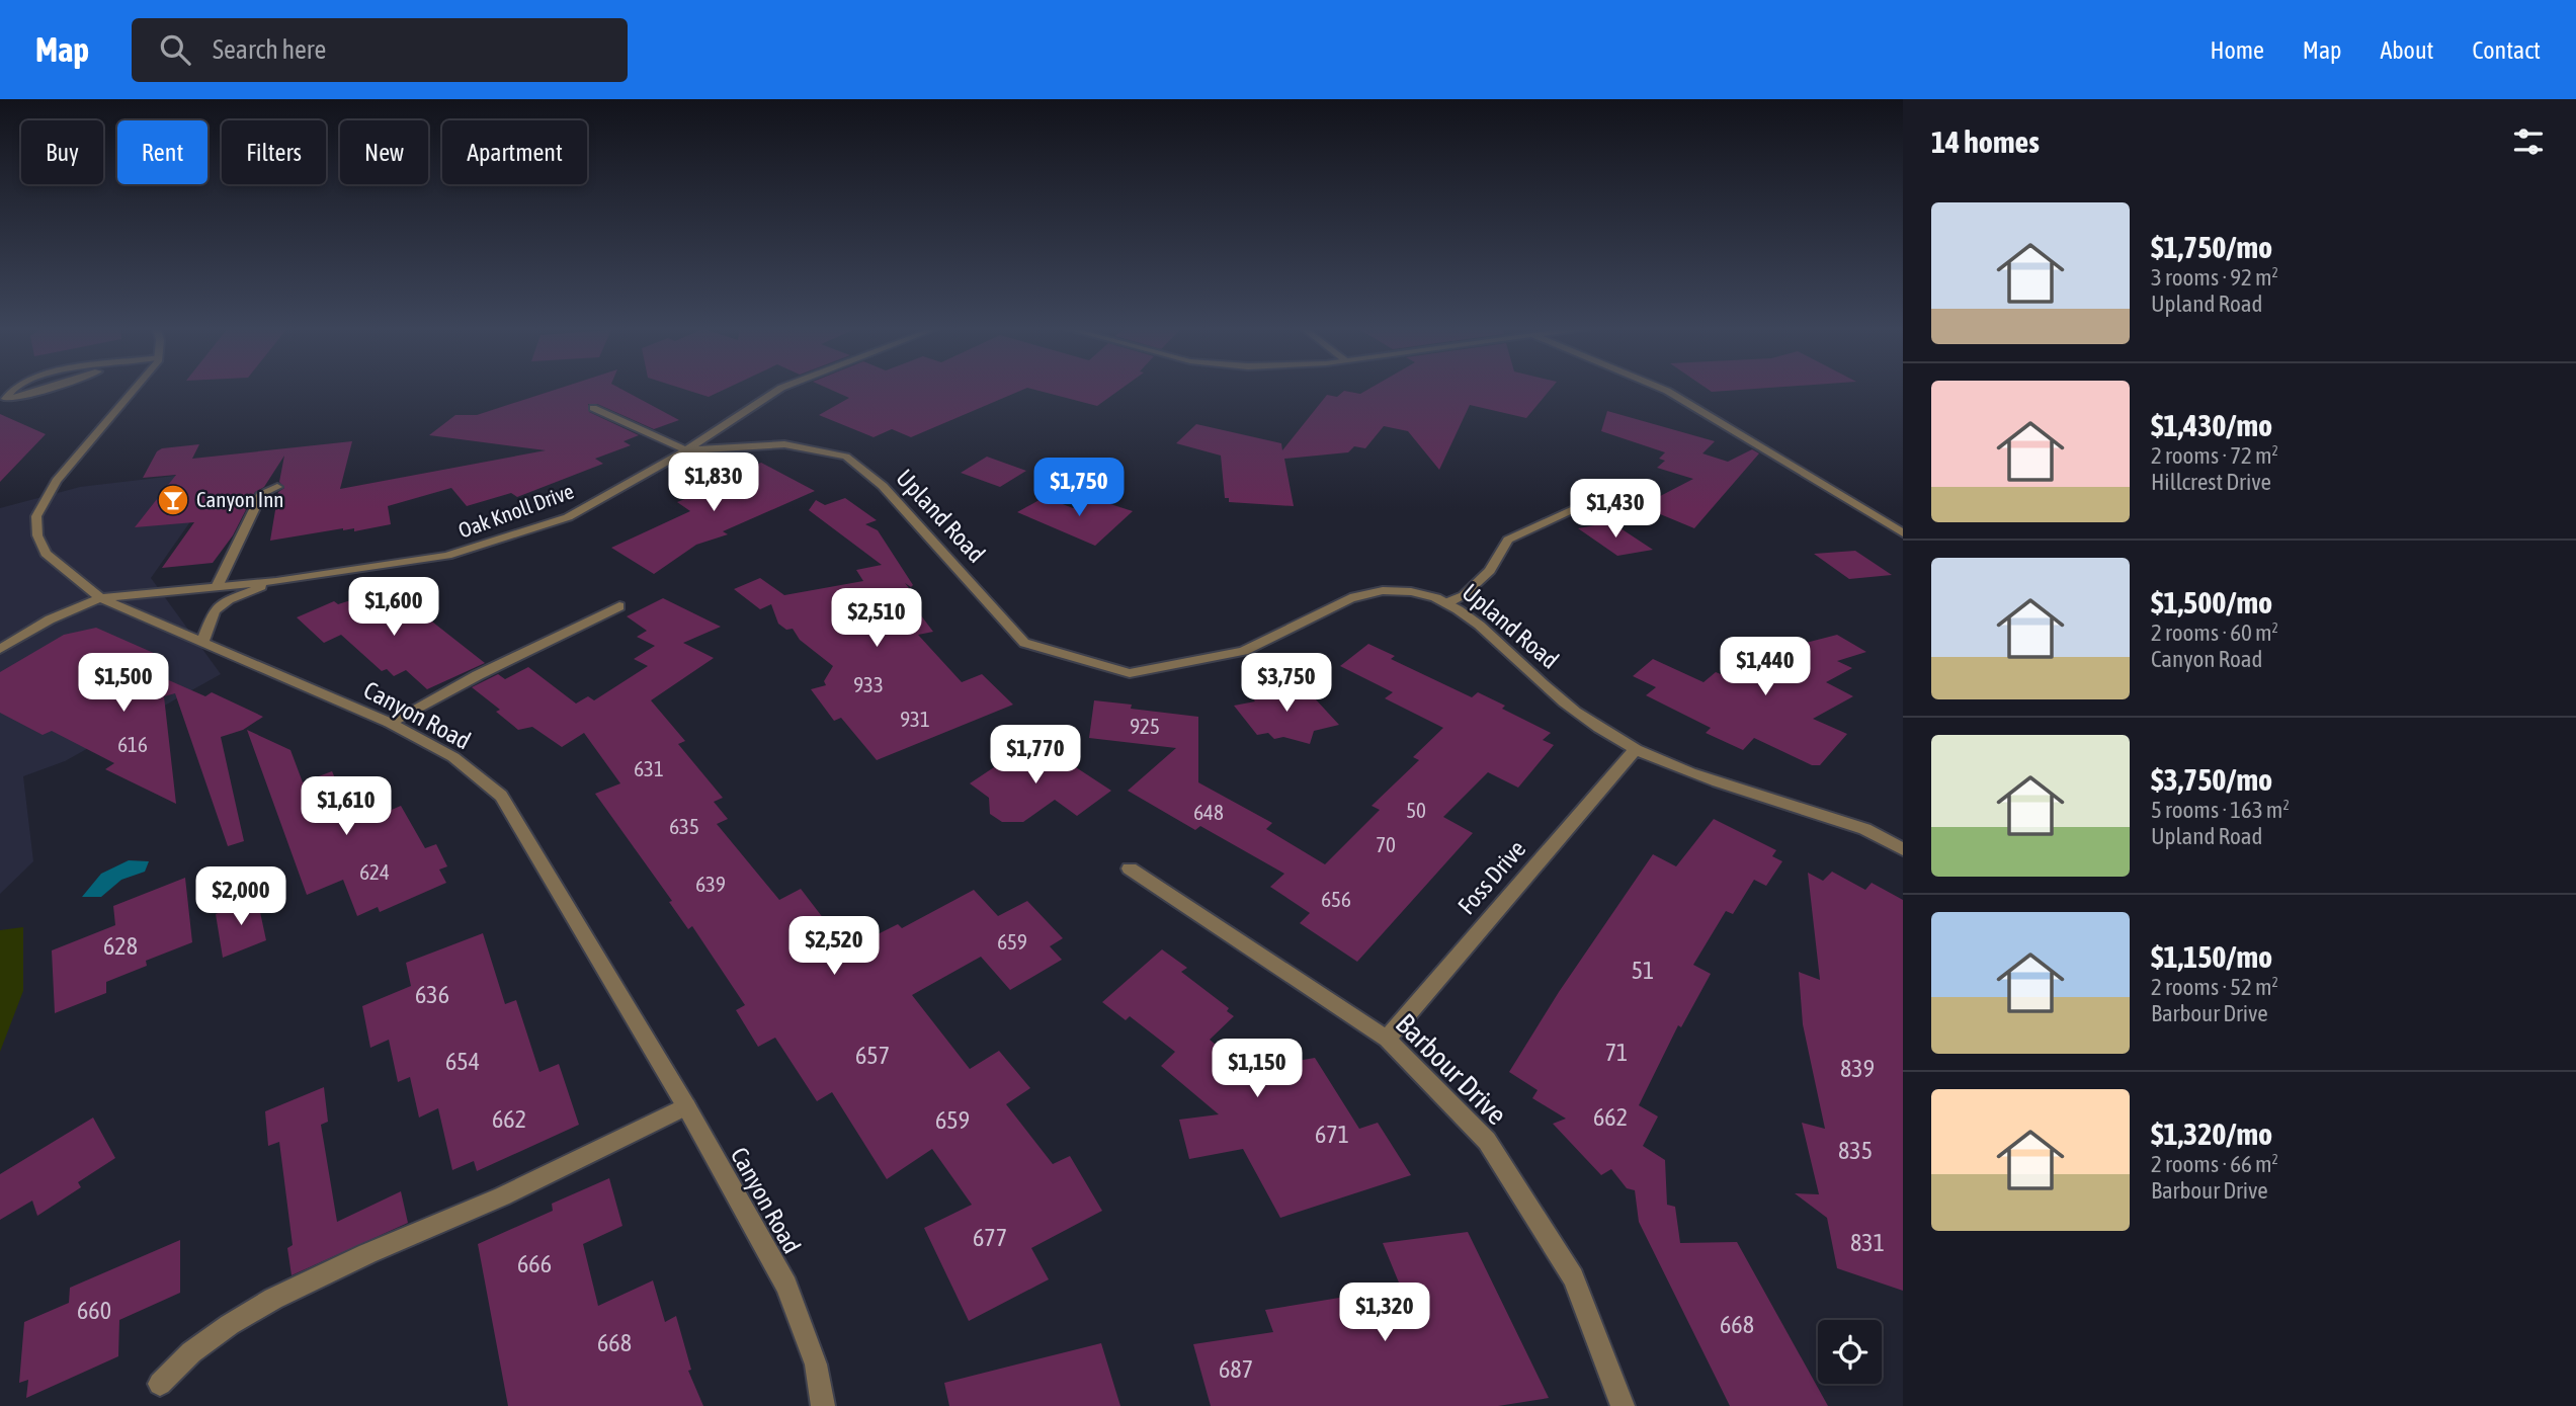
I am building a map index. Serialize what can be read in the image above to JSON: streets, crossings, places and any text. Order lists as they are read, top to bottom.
{
  "streets": {
    "street": [
      "Oak Knoll Drive",
      "Upland Road",
      "Canyon Road",
      "Foss Drive",
      "Barbour Drive"
    ]
  },
  "crossings": [
    ["Oak Knoll Drive", "Upland Road"],
    ["Oak Knoll Drive", "Canyon Road"],
    ["Upland Road", "Foss Drive"],
    ["Foss Drive", "Barbour Drive"]
  ],
  "places": {
    "bar": ["Canyon Inn"]
  },
  "house_numbers": [
    "933",
    "931",
    "925",
    "616",
    "631",
    "50",
    "648",
    "635",
    "70",
    "624",
    "639",
    "656",
    "659",
    "628",
    "51",
    "636",
    "71",
    "657",
    "654",
    "839",
    "662",
    "662",
    "659",
    "671",
    "835",
    "677",
    "831",
    "666",
    "660",
    "668",
    "668",
    "687"
  ],
  "page": {
    "header": "Map",
    "search": "Search here",
    "nav": [
      "Home",
      "Map",
      "About",
      "Contact"
    ],
    "heading": "14 homes",
    "chip": [
      "Buy",
      "Rent",
      "Filters",
      "New",
      "Apartment"
    ],
    "list": [
      {
        "name": "$1,750/mo",
        "note": "3 rooms · 92 m² · Upland Road"
      },
      {
        "name": "$1,430/mo",
        "note": "2 rooms · 72 m² · Hillcrest Drive"
      },
      {
        "name": "$1,500/mo",
        "note": "2 rooms · 60 m² · Canyon Road"
      },
      {
        "name": "$3,750/mo",
        "note": "5 rooms · 163 m² · Upland Road"
      },
      {
        "name": "$1,150/mo",
        "note": "2 rooms · 52 m² · Barbour Drive"
      },
      {
        "name": "$1,320/mo",
        "note": "2 rooms · 66 m² · Barbour Drive"
      }
    ],
    "price": [
      "$1,830",
      "$1,750",
      "$1,430",
      "$1,600",
      "$2,510",
      "$1,440",
      "$1,500",
      "$3,750",
      "$1,770",
      "$1,610",
      "$2,000",
      "$2,520",
      "$1,150",
      "$1,320"
    ]
  }
}
